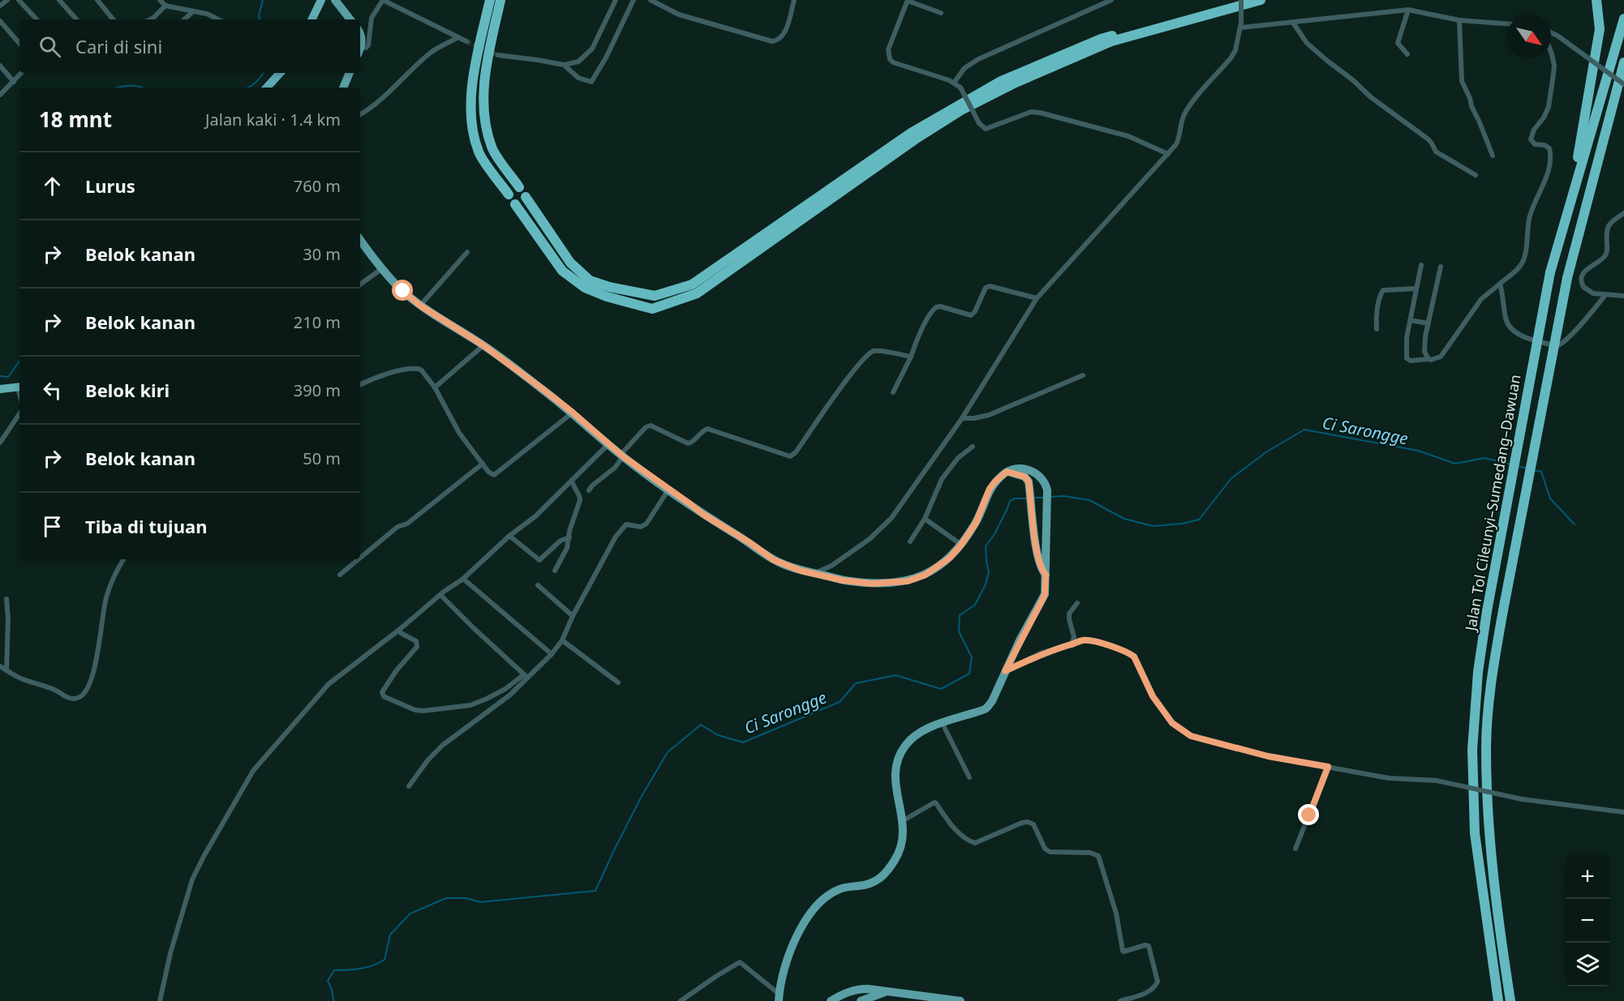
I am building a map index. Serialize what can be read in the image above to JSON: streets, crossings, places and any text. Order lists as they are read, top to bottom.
{
  "streets": {
    "highway": ["Jalan Tol Cileunyi–Sumedang–Dawuan"]
  },
  "water": ["Ci Sarongge"],
  "north": "bottom right",
  "page": {
    "search": "Cari di sini",
    "heading": ["18 mnt", "Jalan kaki · 1.4 km"],
    "list": [
      ["Lurus", "760 m"],
      ["Belok kanan", "30 m"],
      ["Belok kanan", "210 m"],
      ["Belok kiri", "390 m"],
      ["Belok kanan", "50 m"],
      "Tiba di tujuan"
    ],
    "map_buttons": ["+", "−"]
  }
}
